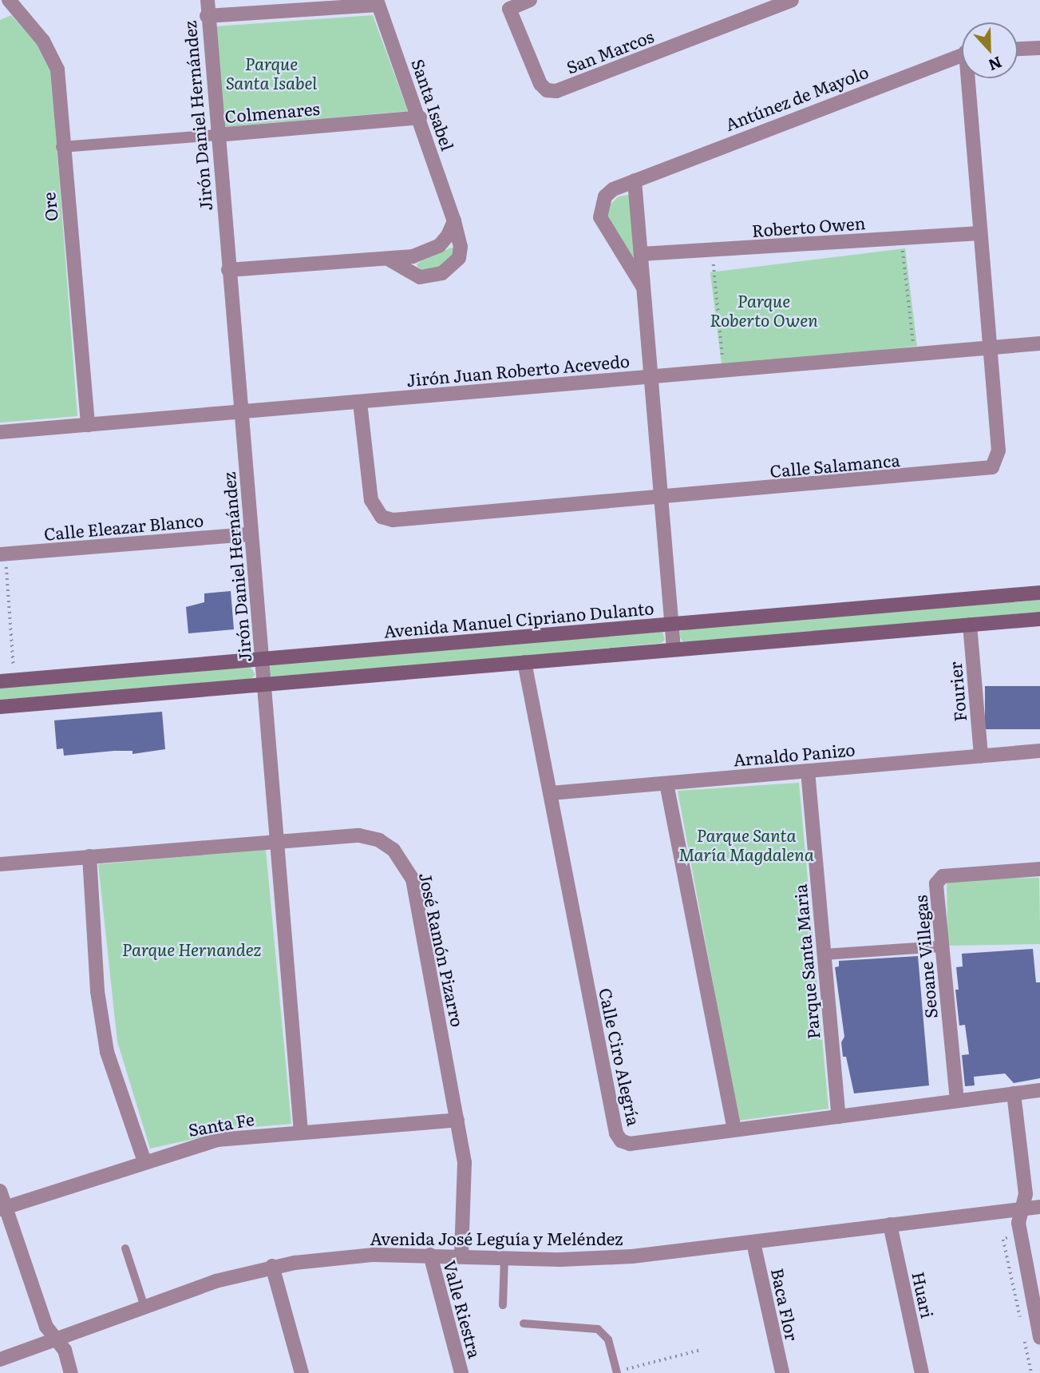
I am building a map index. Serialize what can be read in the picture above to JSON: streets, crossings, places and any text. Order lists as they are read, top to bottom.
{
  "streets": {
    "main road": ["Avenida Manuel Cipriano Dulanto"],
    "street": [
      "San Marcos",
      "Antúnez de Mayolo",
      "Santa Isabel",
      "Colmenares",
      "Jirón Daniel Hernández",
      "Ore",
      "Roberto Owen",
      "Jirón Juan Roberto Acevedo",
      "Calle Salamanca",
      "Calle Eleazar Blanco",
      "Fourier",
      "Arnaldo Panizo",
      "José Ramón Pizarro",
      "Seoane Villegas",
      "Parque Santa Maria",
      "Calle Ciro Alegría",
      "Santa Fe",
      "Avenida José Leguía y Meléndez",
      "Huari",
      "Baca Flor",
      "Valle Riestra"
    ]
  },
  "crossings": [
    ["Antúnez de Mayolo", "Roberto Owen"],
    ["Antúnez de Mayolo", "Jirón Juan Roberto Acevedo"],
    ["Antúnez de Mayolo", "Calle Salamanca"],
    ["Antúnez de Mayolo", "Avenida Manuel Cipriano Dulanto"],
    ["Santa Isabel", "Colmenares"],
    ["Colmenares", "Jirón Daniel Hernández"],
    ["Colmenares", "Ore"],
    ["Jirón Daniel Hernández", "Jirón Juan Roberto Acevedo"],
    ["Jirón Daniel Hernández", "Calle Eleazar Blanco"],
    ["Jirón Daniel Hernández", "Avenida Manuel Cipriano Dulanto"],
    ["Jirón Daniel Hernández", "José Ramón Pizarro"],
    ["Jirón Daniel Hernández", "Santa Fe"],
    ["Ore", "Jirón Juan Roberto Acevedo"],
    ["Roberto Owen", "Calle Salamanca"],
    ["Jirón Juan Roberto Acevedo", "Calle Salamanca"],
    ["Fourier", "Arnaldo Panizo"],
    ["Arnaldo Panizo", "Parque Santa Maria"],
    ["Arnaldo Panizo", "Calle Ciro Alegría"],
    ["José Ramón Pizarro", "Santa Fe"],
    ["José Ramón Pizarro", "Avenida José Leguía y Meléndez"],
    ["Seoane Villegas", "Calle Ciro Alegría"],
    ["Parque Santa Maria", "Calle Ciro Alegría"],
    ["Avenida José Leguía y Meléndez", "Huari"],
    ["Avenida José Leguía y Meléndez", "Baca Flor"],
    ["Avenida José Leguía y Meléndez", "Valle Riestra"]
  ],
  "parks": [
    "Parque Santa Isabel",
    "Parque Roberto Owen",
    "Parque Santa María Magdalena",
    "Parque Hernandez"
  ],
  "north": "bottom"
}
